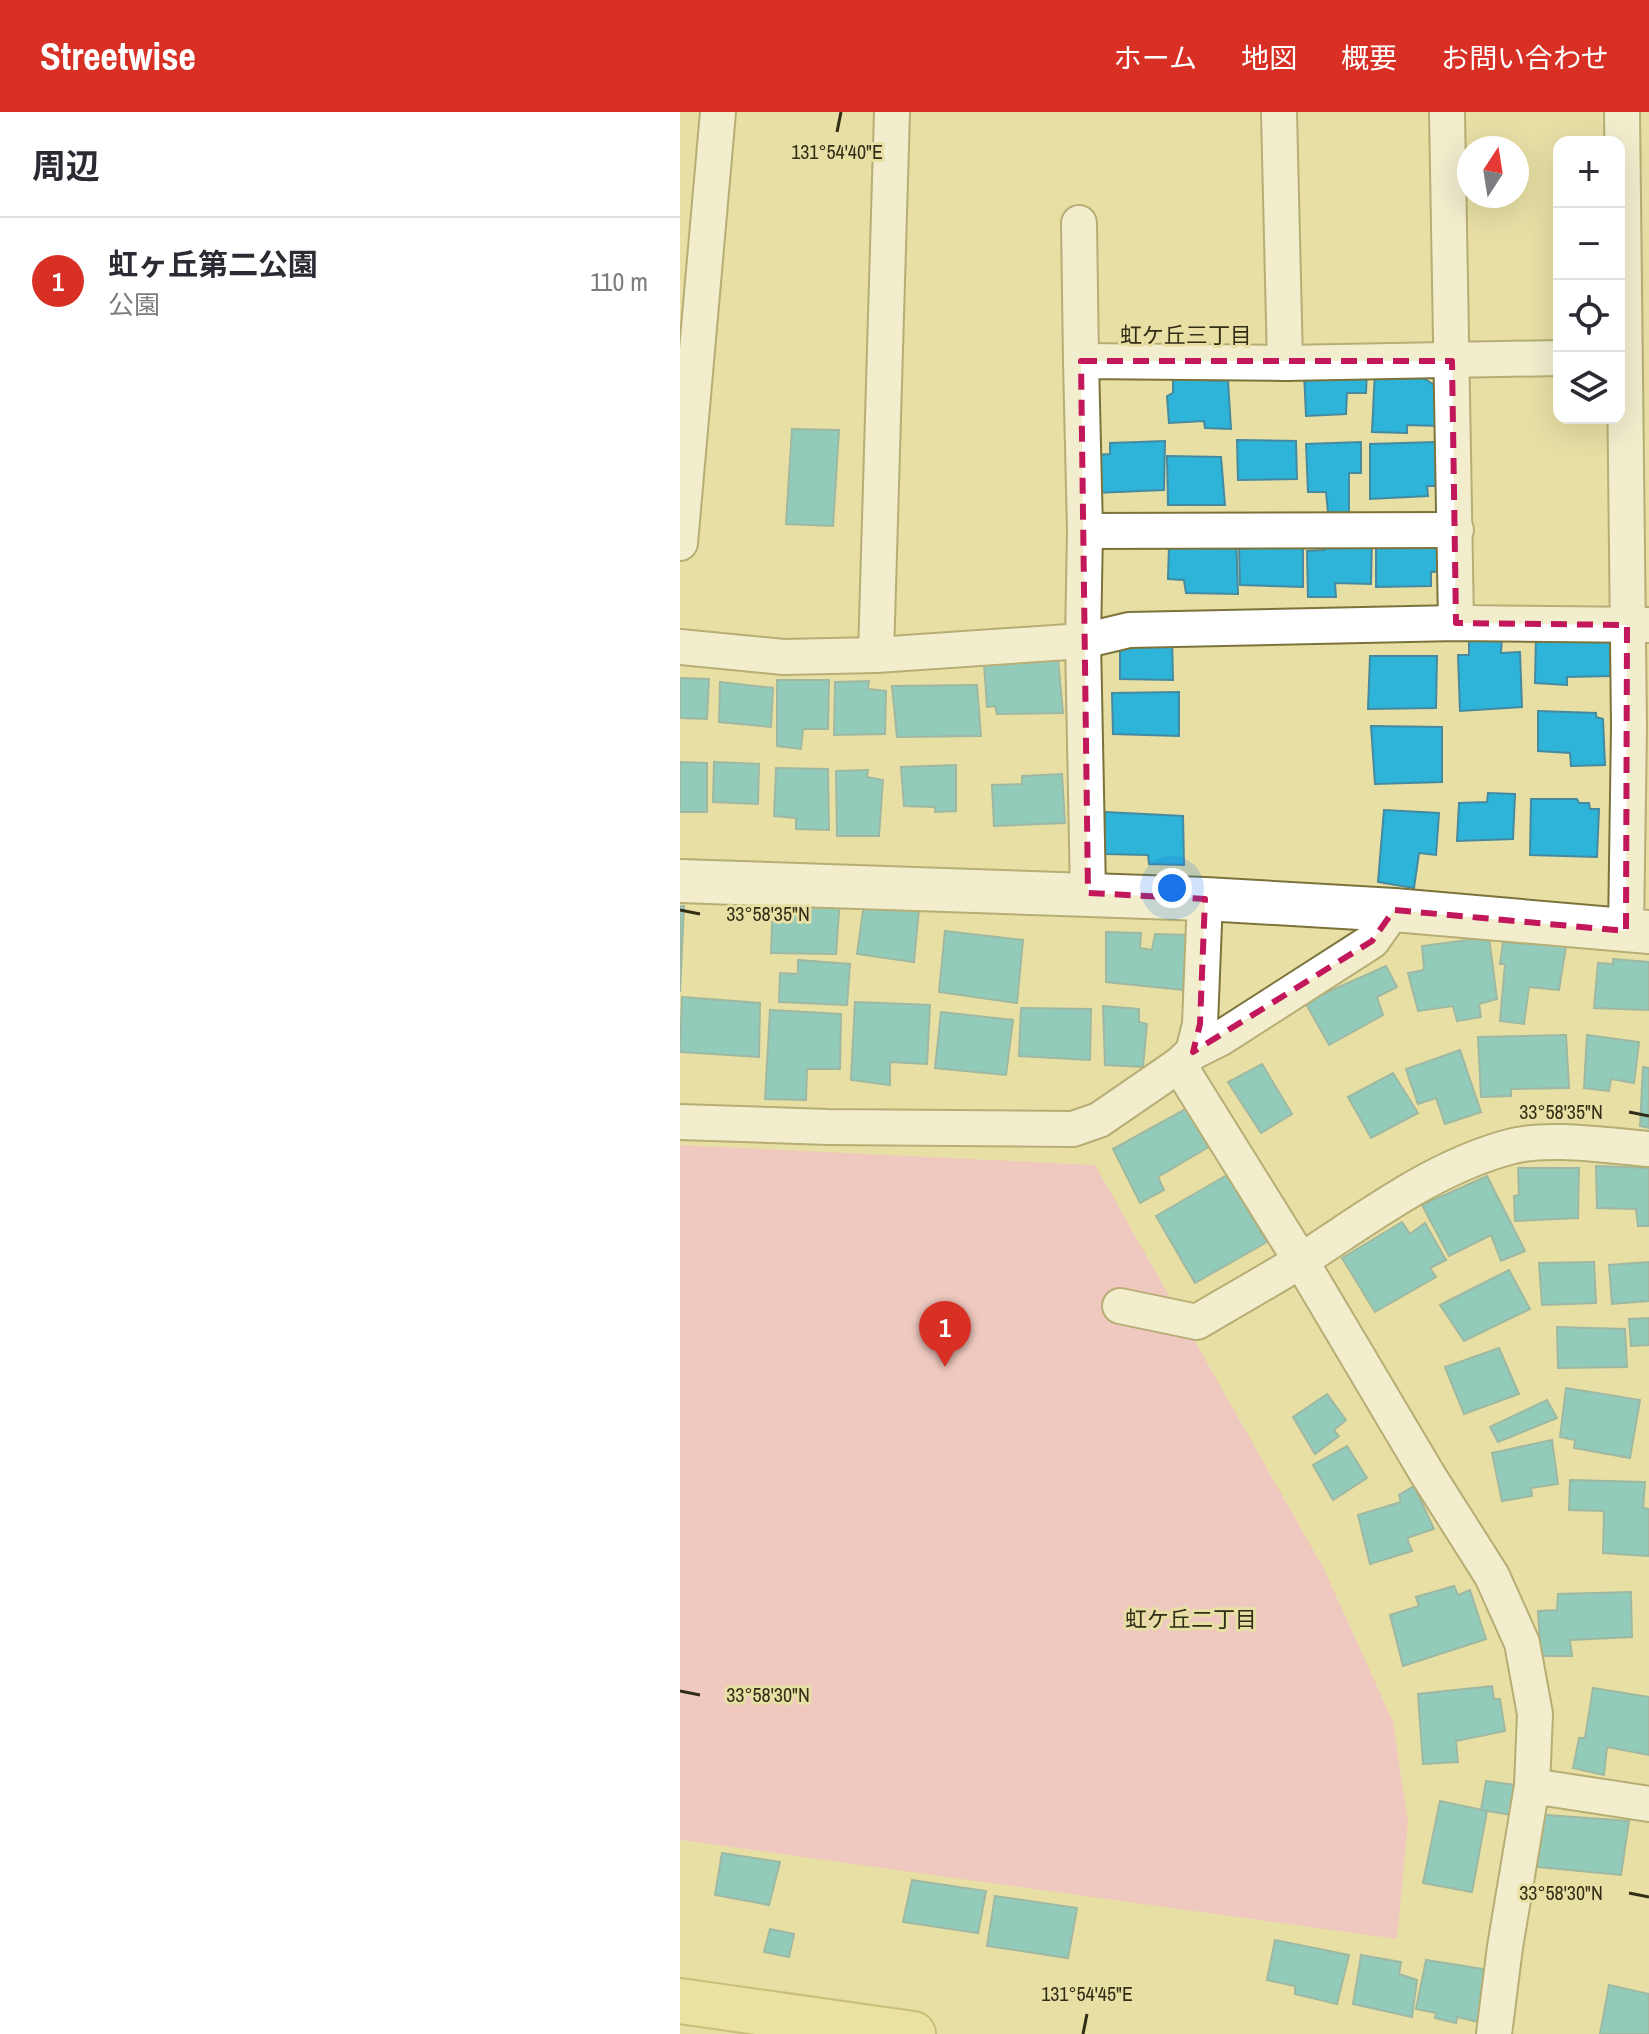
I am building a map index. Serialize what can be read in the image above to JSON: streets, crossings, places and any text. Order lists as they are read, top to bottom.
{
  "districts": ["虹ケ丘三丁目", "虹ケ丘二丁目"],
  "north": "top",
  "page": {
    "header": "Streetwise",
    "nav": [
      "ホーム",
      "地図",
      "概要",
      "お問い合わせ"
    ],
    "heading": "周辺",
    "map_buttons": ["+", "−"],
    "list": [
      {
        "mark": "1",
        "name": "虹ヶ丘第二公園",
        "note": "公園",
        "value": "110 m"
      }
    ],
    "pins": "1"
  },
  "coordinates": [
    "131°54'40\"E",
    "33°58'35\"N",
    "33°58'30\"N",
    "131°54'45\"E"
  ]
}
